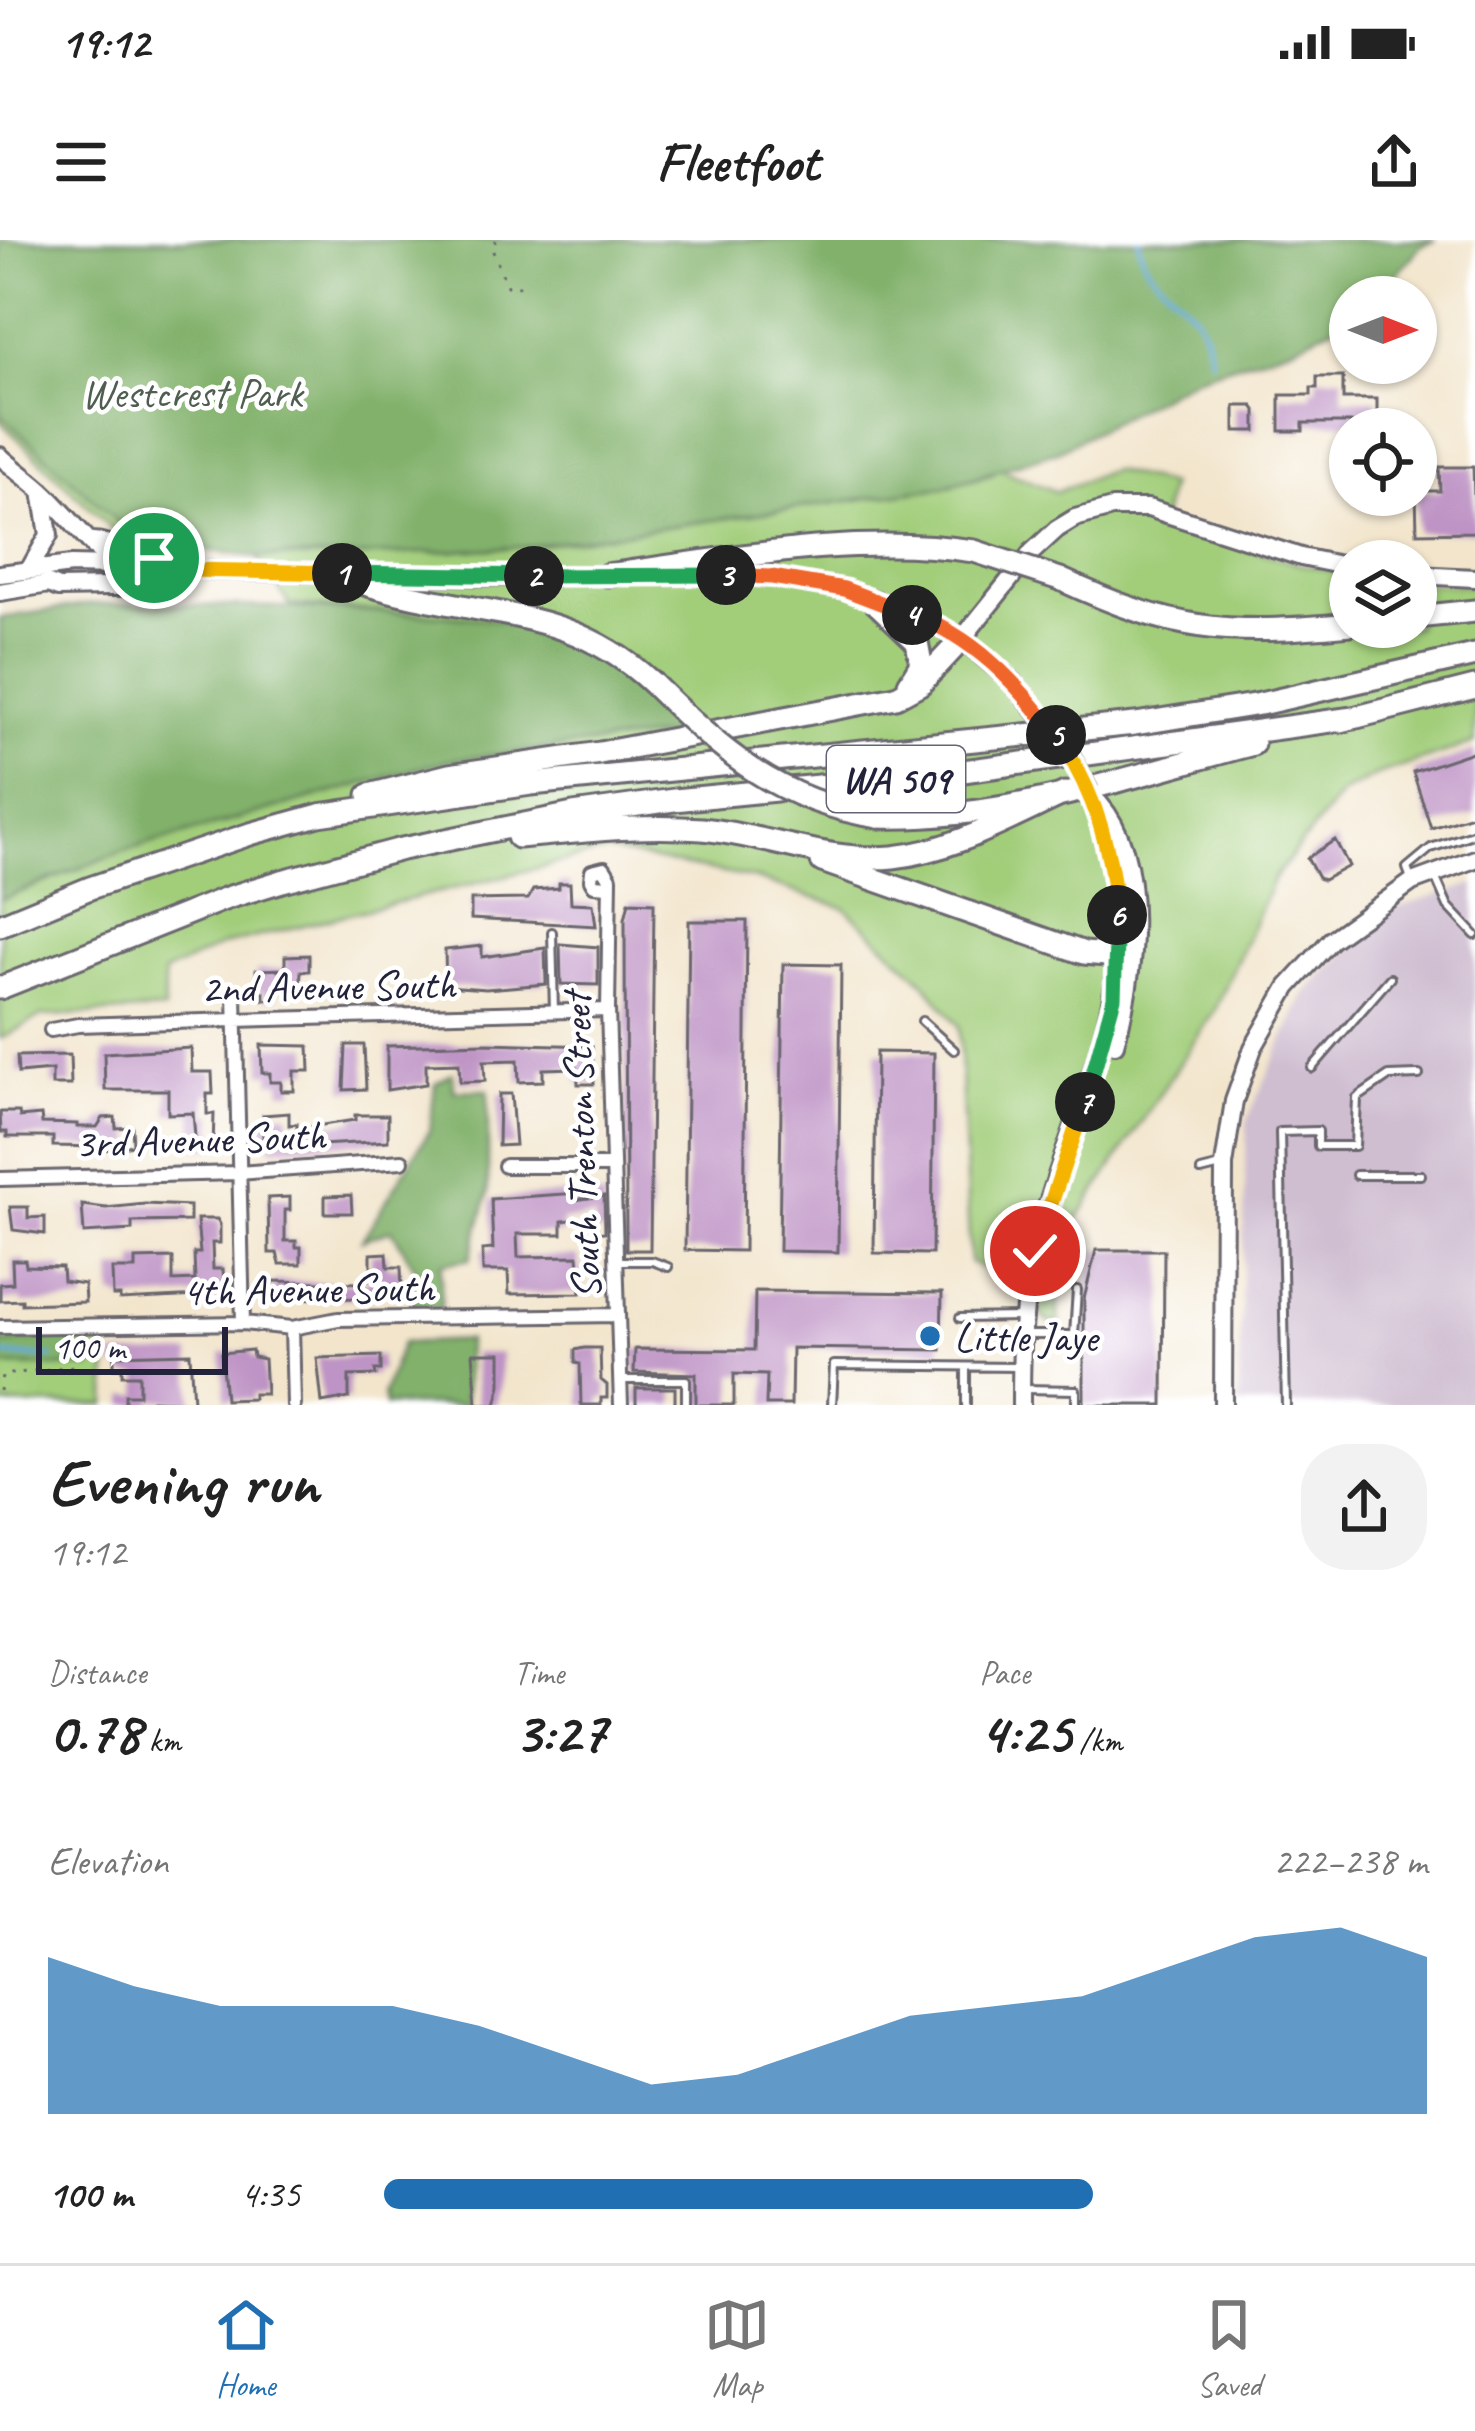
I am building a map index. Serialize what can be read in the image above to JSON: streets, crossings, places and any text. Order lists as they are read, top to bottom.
{
  "streets": {
    "highway": ["WA 509"],
    "street": [
      "2nd Avenue South",
      "3rd Avenue South",
      "South Trenton Street",
      "4th Avenue South"
    ]
  },
  "crossings": [
    ["2nd Avenue South", "South Trenton Street"],
    ["South Trenton Street", "4th Avenue South"]
  ],
  "parks": ["Westcrest Park"],
  "places": ["Little Jaye"],
  "scale_bar": "100 m",
  "north": "right",
  "page": {
    "status": "19:12",
    "header": "Fleetfoot",
    "pins": [
      "1",
      "3",
      "2",
      "4",
      "5",
      "6",
      "7"
    ],
    "scale": "100 m",
    "heading": ["Evening run", "19:12"],
    "stats": [
      ["Distance", "0.78 km"],
      ["Time", "3:27"],
      ["Pace", "4:25 /km"]
    ],
    "chart": ["Elevation", "222–238 m"],
    "list": [
      {
        "name": "100 m",
        "note": "4:35"
      }
    ],
    "tabs": ["Home", "Map", "Saved"]
  }
}
